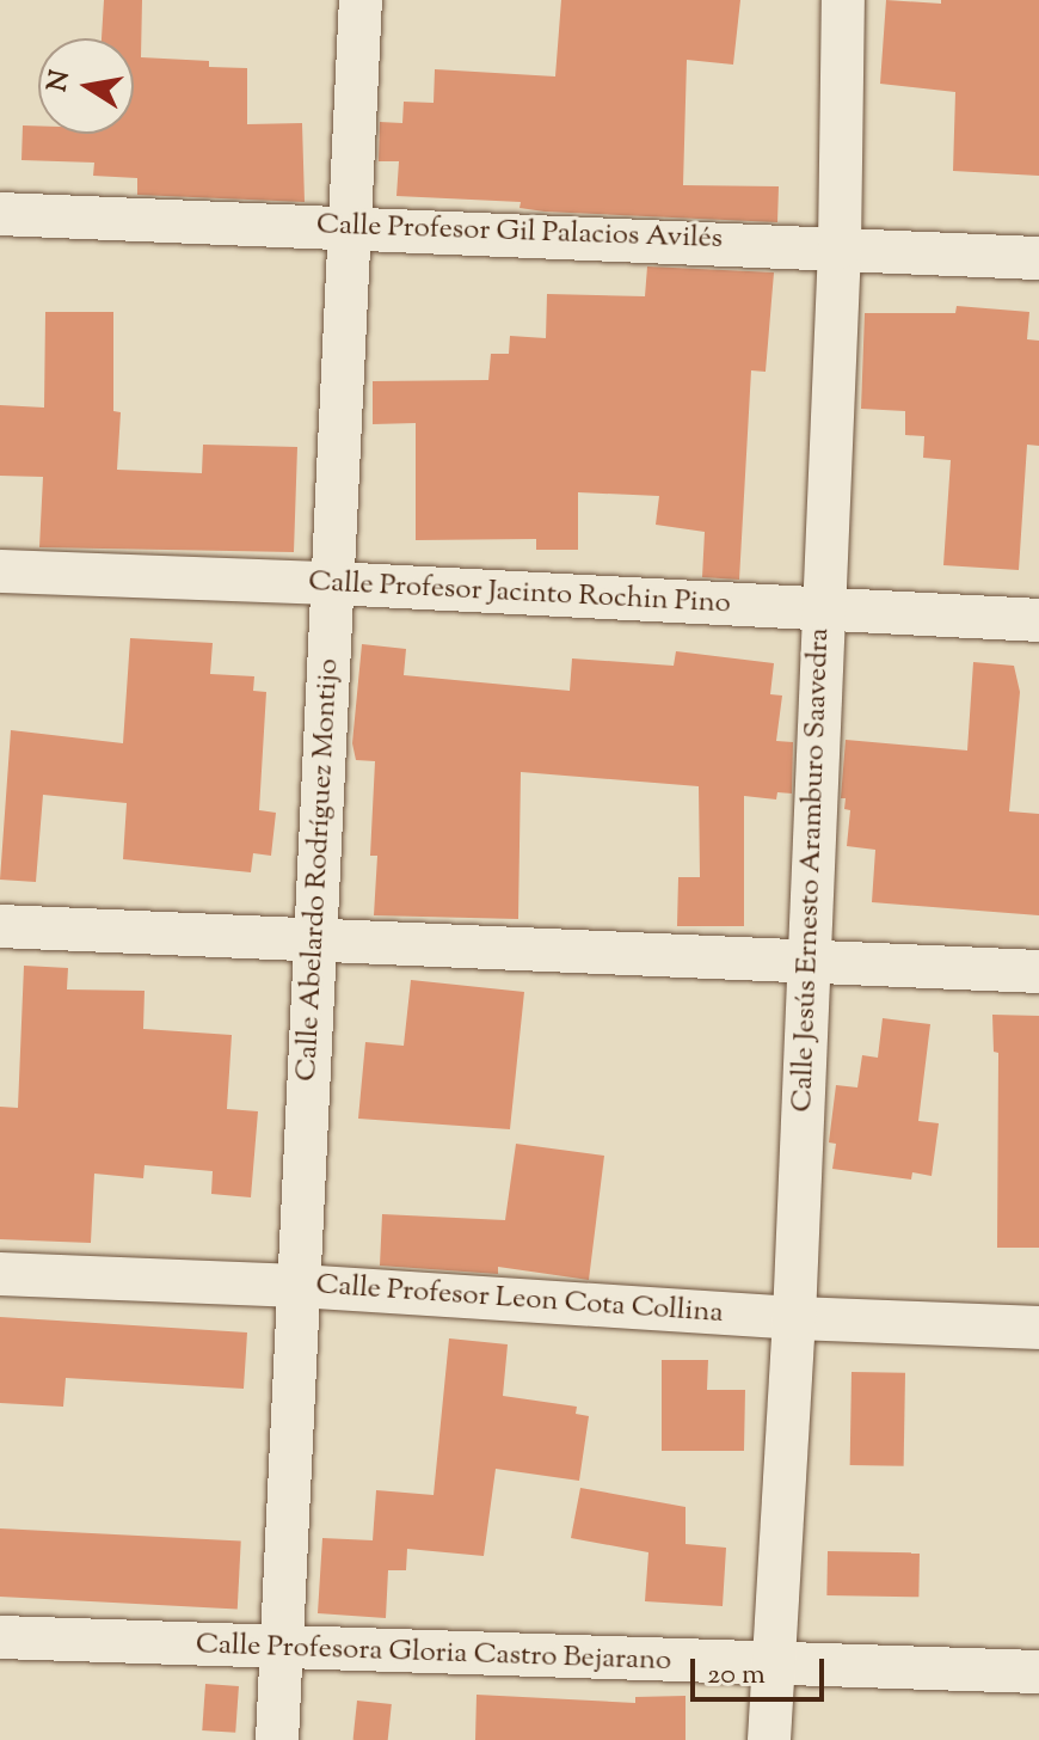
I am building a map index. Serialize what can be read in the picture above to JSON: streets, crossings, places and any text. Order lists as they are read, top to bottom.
{
  "streets": {
    "street": [
      "Calle Profesor Gil Palacios Avilés",
      "Calle Profesor Jacinto Rochin Pino",
      "Calle Abelardo Rodríguez Montijo",
      "Calle Jesús Ernesto Aramburo Saavedra",
      "Calle Profesor Leon Cota Collina",
      "Calle Profesora Gloria Castro Bejarano"
    ]
  },
  "crossings": [
    ["Calle Profesor Gil Palacios Avilés", "Calle Abelardo Rodríguez Montijo"],
    ["Calle Profesor Gil Palacios Avilés", "Calle Jesús Ernesto Aramburo Saavedra"],
    ["Calle Profesor Jacinto Rochin Pino", "Calle Abelardo Rodríguez Montijo"],
    ["Calle Profesor Jacinto Rochin Pino", "Calle Jesús Ernesto Aramburo Saavedra"],
    ["Calle Abelardo Rodríguez Montijo", "Calle Profesor Leon Cota Collina"],
    ["Calle Abelardo Rodríguez Montijo", "Calle Profesora Gloria Castro Bejarano"],
    ["Calle Jesús Ernesto Aramburo Saavedra", "Calle Profesor Leon Cota Collina"],
    ["Calle Jesús Ernesto Aramburo Saavedra", "Calle Profesora Gloria Castro Bejarano"]
  ],
  "scale_bar": "20 m",
  "north": "left"
}
